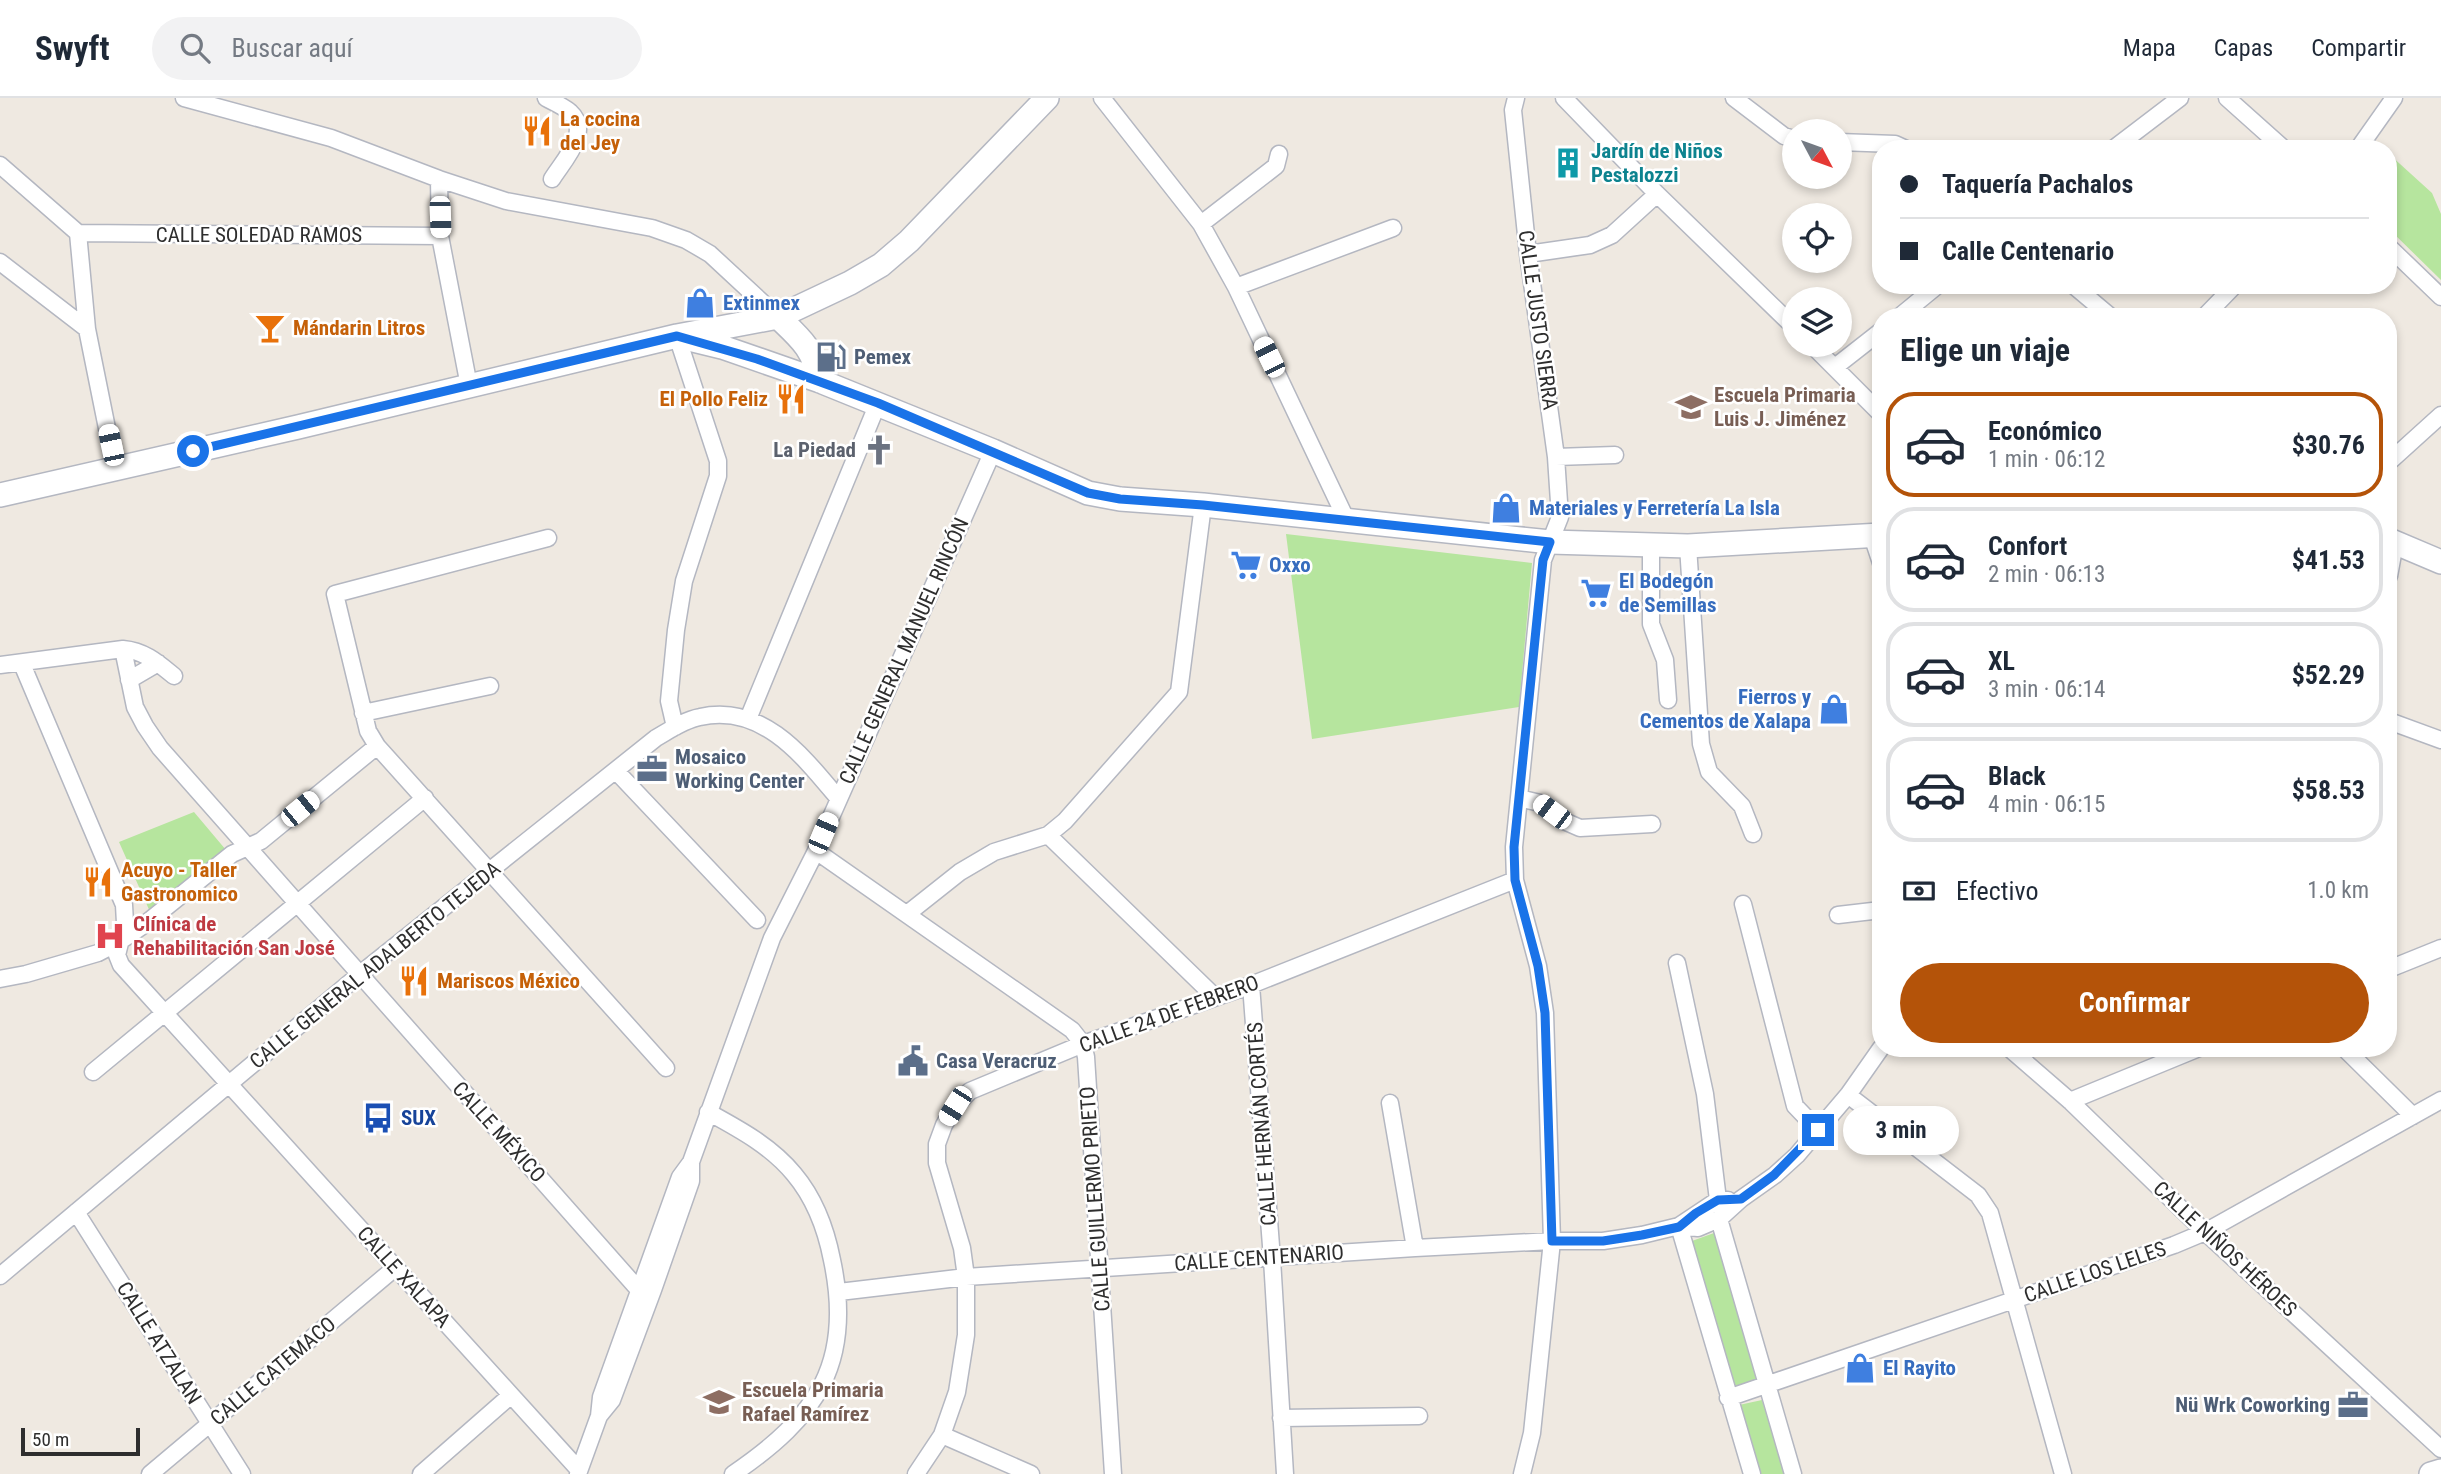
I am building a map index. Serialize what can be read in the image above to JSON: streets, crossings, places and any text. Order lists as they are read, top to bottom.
{
  "streets": {
    "street": [
      "CALLE SOLEDAD RAMOS",
      "CALLE JUSTO SIERRA",
      "CALLE GENERAL MANUEL RINCÓN",
      "CALLE GENERAL ADALBERTO TEJEDA",
      "CALLE 24 DE FEBRERO",
      "CALLE HERNÁN CORTÉS",
      "CALLE MÉXICO",
      "CALLE GUILLERMO PRIETO",
      "CALLE NIÑOS HÉROES",
      "CALLE CENTENARIO",
      "CALLE LOS LELES",
      "CALLE XALAPA",
      "CALLE ATZALAN",
      "CALLE CATEMACO"
    ]
  },
  "crossings": [
    ["CALLE JUSTO SIERRA", "CALLE 24 DE FEBRERO"],
    ["CALLE JUSTO SIERRA", "CALLE CENTENARIO"],
    ["CALLE GENERAL MANUEL RINCÓN", "CALLE GENERAL ADALBERTO TEJEDA"],
    ["CALLE GENERAL MANUEL RINCÓN", "CALLE MÉXICO"],
    ["CALLE GENERAL MANUEL RINCÓN", "CALLE XALAPA"],
    ["CALLE GENERAL ADALBERTO TEJEDA", "CALLE MÉXICO"],
    ["CALLE GENERAL ADALBERTO TEJEDA", "CALLE XALAPA"],
    ["CALLE GENERAL ADALBERTO TEJEDA", "CALLE ATZALAN"],
    ["CALLE 24 DE FEBRERO", "CALLE HERNÁN CORTÉS"],
    ["CALLE 24 DE FEBRERO", "CALLE GUILLERMO PRIETO"],
    ["CALLE 24 DE FEBRERO", "CALLE CENTENARIO"],
    ["CALLE HERNÁN CORTÉS", "CALLE CENTENARIO"],
    ["CALLE GUILLERMO PRIETO", "CALLE CENTENARIO"],
    ["CALLE NIÑOS HÉROES", "CALLE LOS LELES"],
    ["CALLE XALAPA", "CALLE CATEMACO"],
    ["CALLE ATZALAN", "CALLE CATEMACO"]
  ],
  "places": {
    "restaurant": [
      "La cocina del Jey",
      "El Pollo Feliz",
      "Acuyo - Taller Gastronomico",
      "Mariscos México"
    ],
    "building": ["Jardín de Niños Pestalozzi"],
    "shop": [
      "Extinmex",
      "Materiales y Ferretería La Isla",
      "Fierros y Cementos de Xalapa",
      "El Rayito"
    ],
    "bar": ["Mándarin Litros"],
    "fuel station": ["Pemex"],
    "school or university": ["Escuela Primaria Luis J. Jiménez", "Escuela Primaria Rafael Ramírez"],
    "church": ["La Piedad"],
    "supermarket": ["Oxxo", "El Bodegón de Semillas"],
    "office": ["Mosaico Working Center", "Nü Wrk Coworking"],
    "hospital": ["Clínica de Rehabilitación San José"],
    "public building": ["Casa Veracruz"],
    "bus stop": ["SUX"]
  },
  "scale_bar": "50 m",
  "north": "bottom right",
  "page": {
    "header": "Swyft",
    "search": "Buscar aquí",
    "nav": ["Mapa", "Capas", "Compartir"],
    "banner": ["Taquería Pachalos", "Calle Centenario"],
    "heading": "Elige un viaje",
    "list": [
      {
        "name": "Económico",
        "note": "1 min · 06:12",
        "value": "$30.76"
      },
      {
        "name": "Confort",
        "note": "2 min · 06:13",
        "value": "$41.53"
      },
      {
        "name": "XL",
        "note": "3 min · 06:14",
        "value": "$52.29"
      },
      {
        "name": "Black",
        "note": "4 min · 06:15",
        "value": "$58.53"
      }
    ],
    "pay": ["Efectivo", "1.0 km"],
    "buttons": "Confirmar",
    "bubble": "3 min",
    "scale": "50 m"
  }
}
